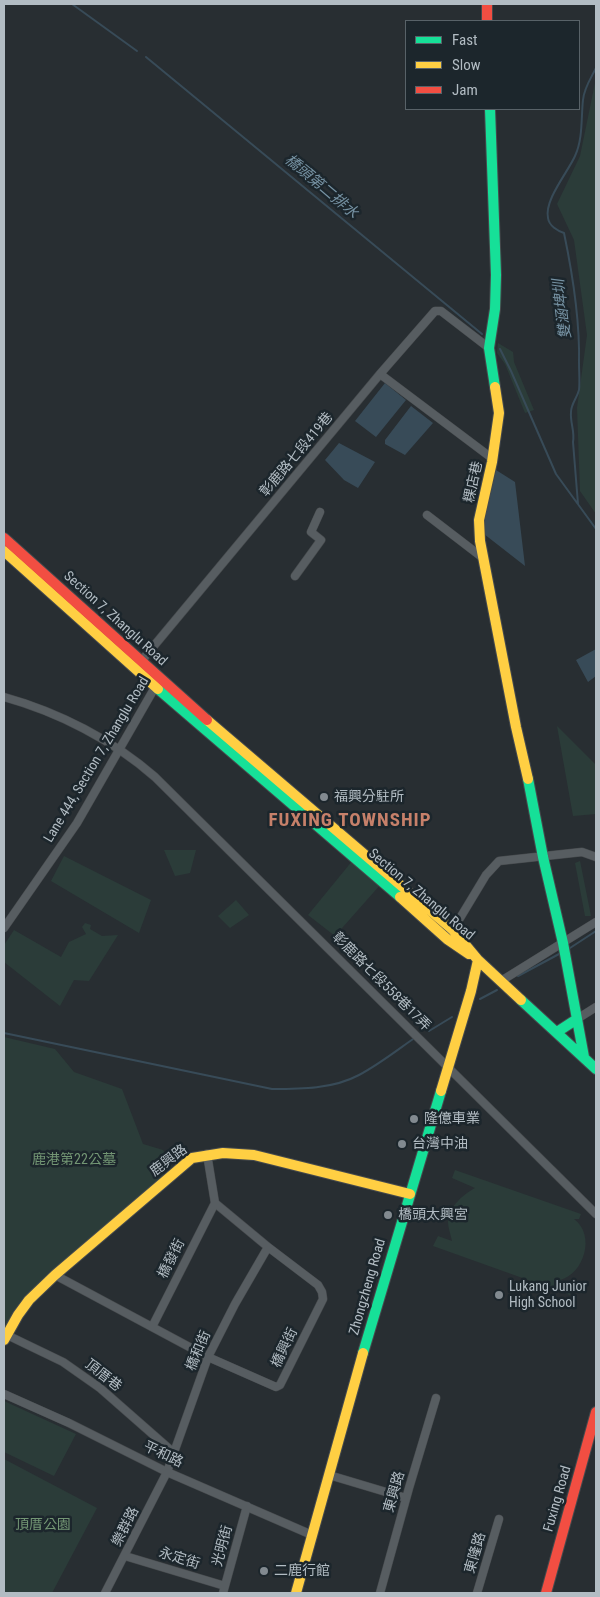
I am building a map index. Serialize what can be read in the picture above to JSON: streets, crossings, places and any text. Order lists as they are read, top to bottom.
{
  "streets": {
    "main road": [
      "粿店巷",
      "Section 7, Zhanglu Road",
      "鹿興路",
      "Zhongzheng Road",
      "Fuxing Road"
    ],
    "street": [
      "彰鹿路七段419巷",
      "Lane 444, Section 7, Zhanglu Road",
      "彰鹿路七段558巷17弄",
      "橋發街",
      "橋興街",
      "橋和街",
      "頂厝巷",
      "平和路",
      "東興路",
      "樂群路",
      "光明街",
      "東隆路",
      "永定街"
    ]
  },
  "crossings": [
    ["彰鹿路七段419巷", "粿店巷"],
    ["彰鹿路七段419巷", "Section 7, Zhanglu Road"],
    ["Section 7, Zhanglu Road", "Lane 444, Section 7, Zhanglu Road"],
    ["Section 7, Zhanglu Road", "Zhongzheng Road"],
    ["Lane 444, Section 7, Zhanglu Road", "彰鹿路七段558巷17弄"],
    ["彰鹿路七段558巷17弄", "Zhongzheng Road"],
    ["鹿興路", "Zhongzheng Road"],
    ["鹿興路", "橋興街"],
    ["鹿興路", "頂厝巷"],
    ["橋發街", "橋興街"],
    ["Zhongzheng Road", "平和路"],
    ["橋興街", "橋和街"],
    ["橋和街", "頂厝巷"],
    ["橋和街", "平和路"],
    ["橋和街", "樂群路"],
    ["平和路", "樂群路"],
    ["平和路", "光明街"],
    ["樂群路", "永定街"],
    ["光明街", "永定街"]
  ],
  "districts": ["FUXING TOWNSHIP"],
  "water": ["橋頭第二排水", "雙涵埤圳"],
  "parks": ["鹿港第22公墓", "頂厝公園"],
  "places": [
    "福興分駐所",
    "隆億車業",
    "台灣中油",
    "橋頭太興宮",
    "Lukang Junior High School",
    "二鹿行館"
  ],
  "legend": ["Fast", "Slow", "Jam"]
}
